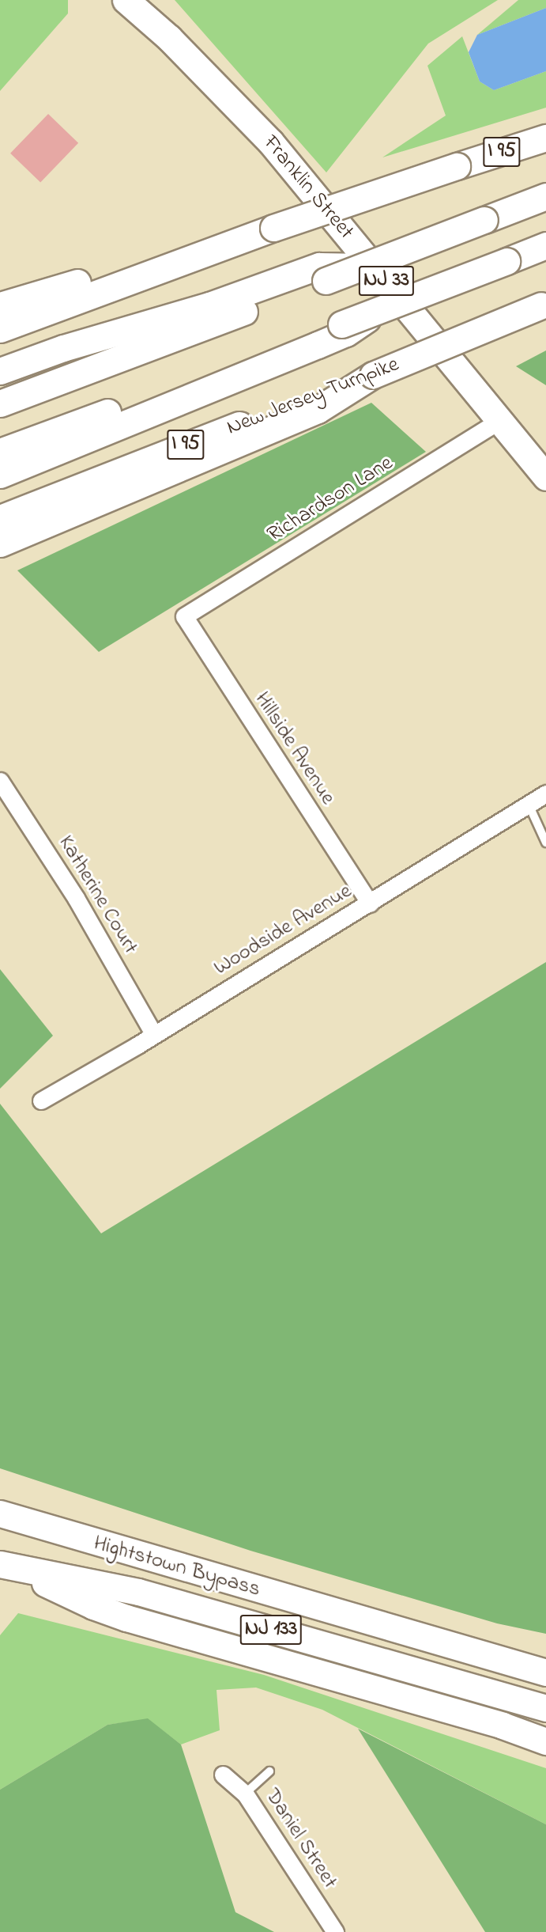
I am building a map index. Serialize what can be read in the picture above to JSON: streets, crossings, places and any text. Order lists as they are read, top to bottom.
{
  "streets": {
    "main road": [
      "I 95",
      "Franklin Street",
      "NJ 33",
      "New Jersey Turnpike",
      "Hightstown Bypass",
      "NJ 133"
    ],
    "street": [
      "Richardson Lane",
      "Hillside Avenue",
      "Katherine Court",
      "Woodside Avenue",
      "Daniel Street"
    ]
  },
  "crossings": [
    ["Franklin Street", "Richardson Lane"],
    ["Richardson Lane", "Hillside Avenue"],
    ["Hillside Avenue", "Woodside Avenue"],
    ["Katherine Court", "Woodside Avenue"]
  ]
}
